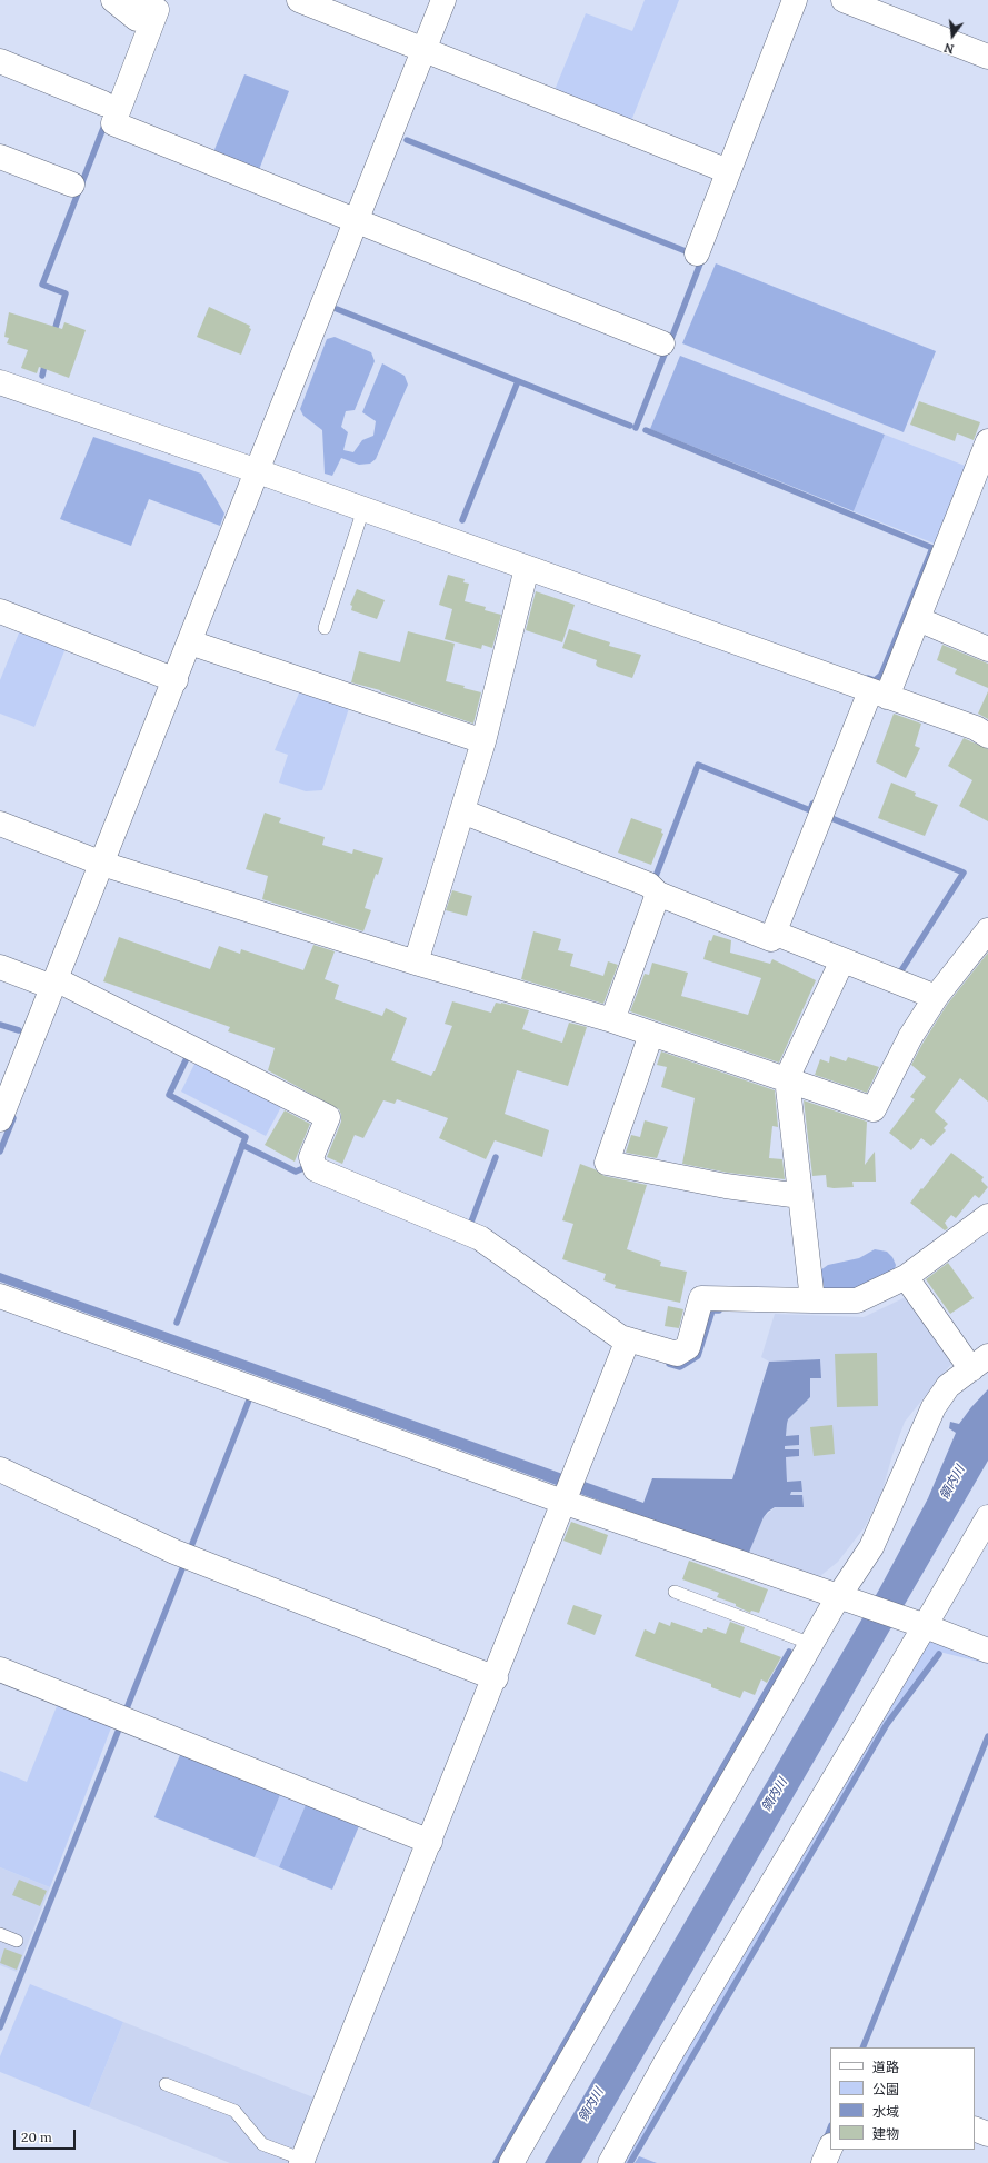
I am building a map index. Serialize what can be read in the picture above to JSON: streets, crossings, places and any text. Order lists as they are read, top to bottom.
{
  "water": ["領内川"],
  "legend": [
    "道路",
    "公園",
    "水域",
    "建物"
  ],
  "scale_bar": "20 m",
  "north": "bottom"
}
